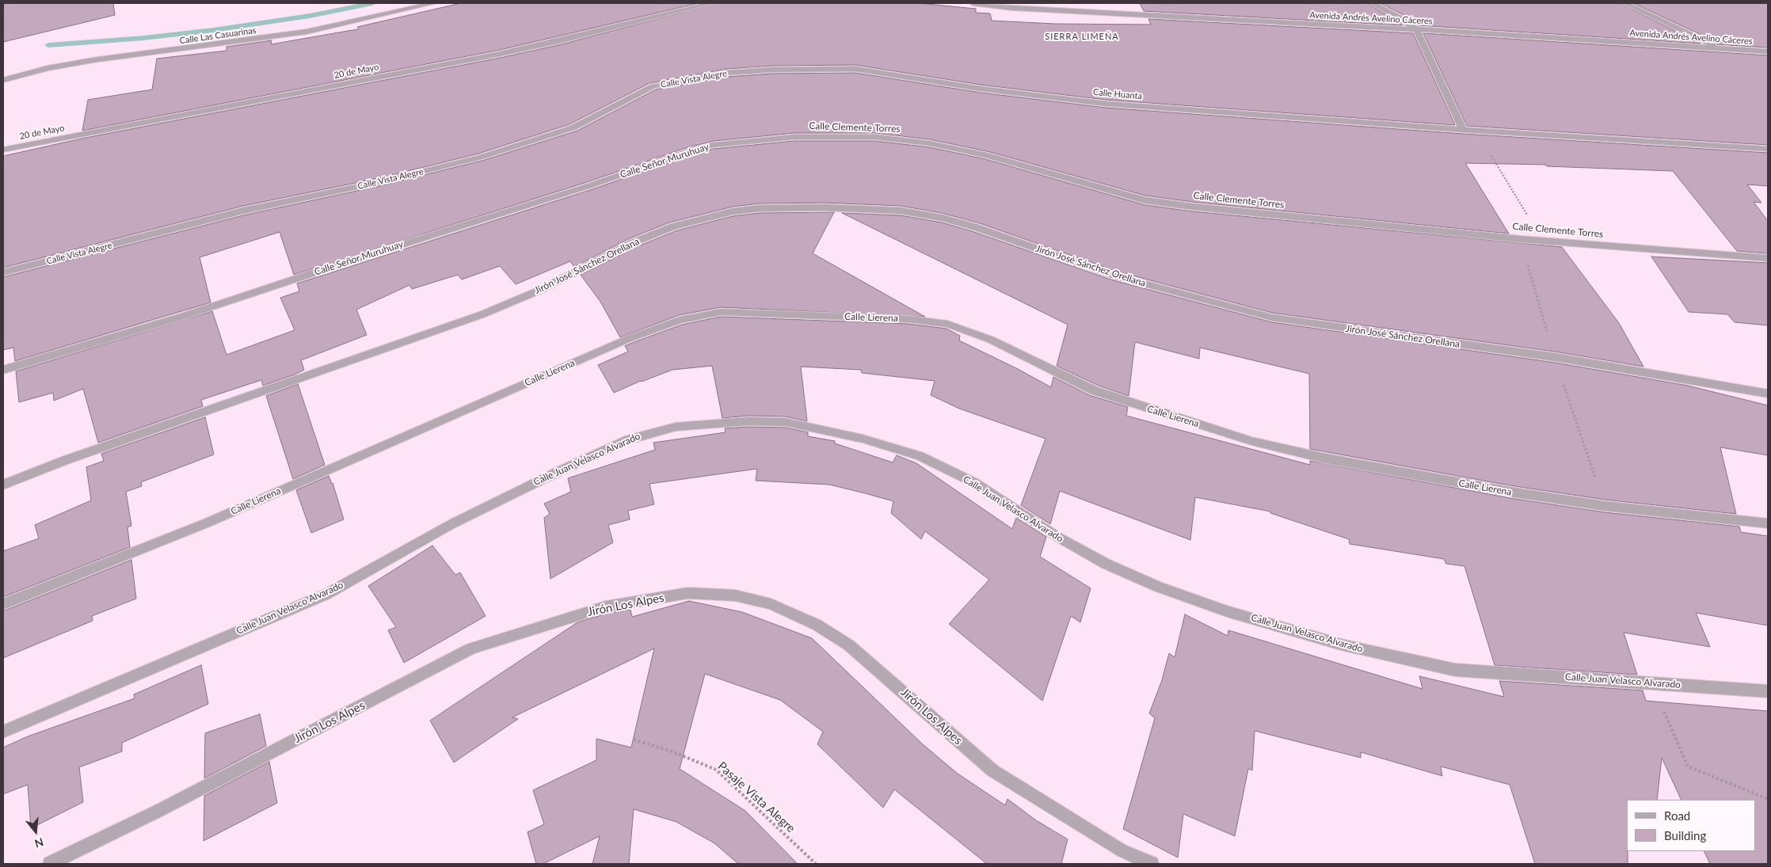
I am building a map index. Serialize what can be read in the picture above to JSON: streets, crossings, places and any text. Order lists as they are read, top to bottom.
{
  "streets": {
    "street": [
      "Avenida Andrés Avelino Cáceres",
      "Calle Las Casuarinas",
      "20 de Mayo",
      "Calle Vista Alegre",
      "Calle Huanta",
      "Calle Clemente Torres",
      "Calle Señor Muruhuay",
      "Jirón José Sánchez Orellana",
      "Calle Lierena",
      "Calle Juan Velasco Alvarado",
      "Jirón Los Alpes"
    ],
    "path": ["Pasaje Vista Alegre"]
  },
  "crossings": [
    ["Calle Vista Alegre", "Calle Huanta"],
    ["Calle Clemente Torres", "Calle Señor Muruhuay"]
  ],
  "districts": ["SIERRA LIMEÑA"],
  "legend": ["Road", "Building"],
  "north": "bottom"
}
